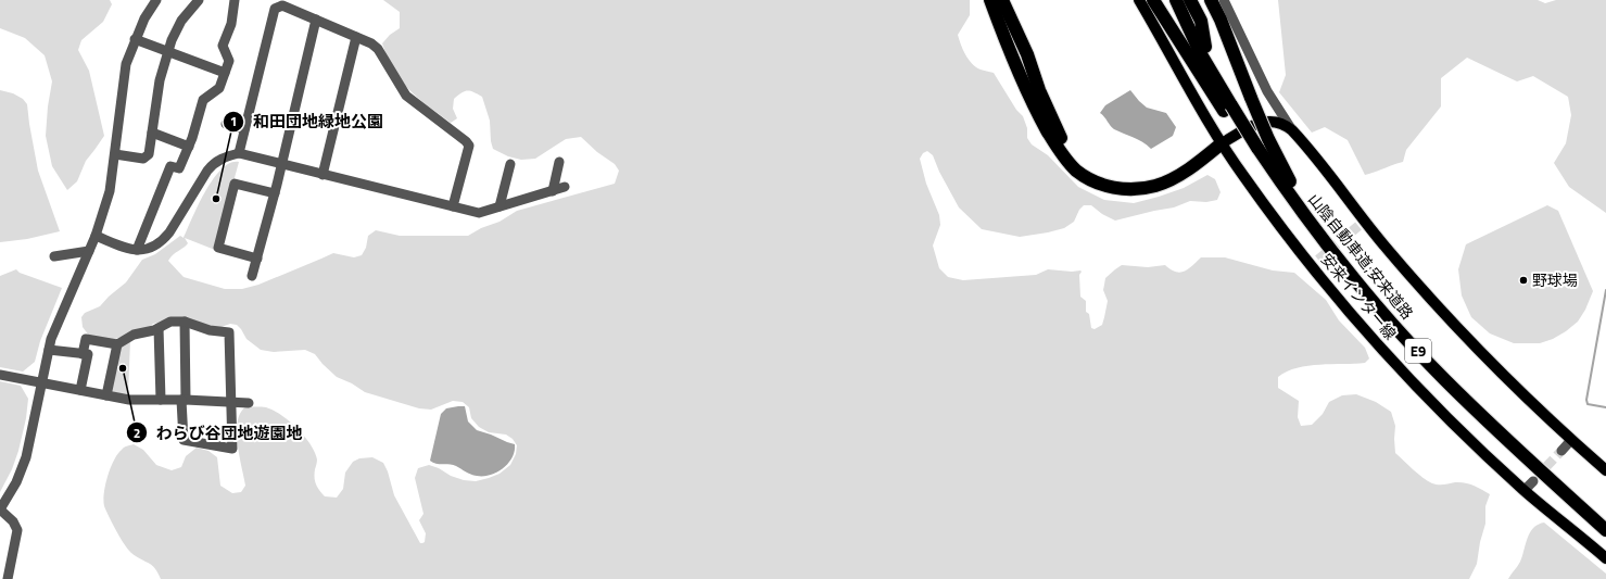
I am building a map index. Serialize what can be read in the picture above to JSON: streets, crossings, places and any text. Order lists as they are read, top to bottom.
{
  "streets": {
    "highway": ["山陰自動車道;安来道路", "E9"],
    "main road": ["安来インター線"]
  },
  "places": ["和田団地緑地公園", "野球場", "わらび谷団地遊園地"]
}
